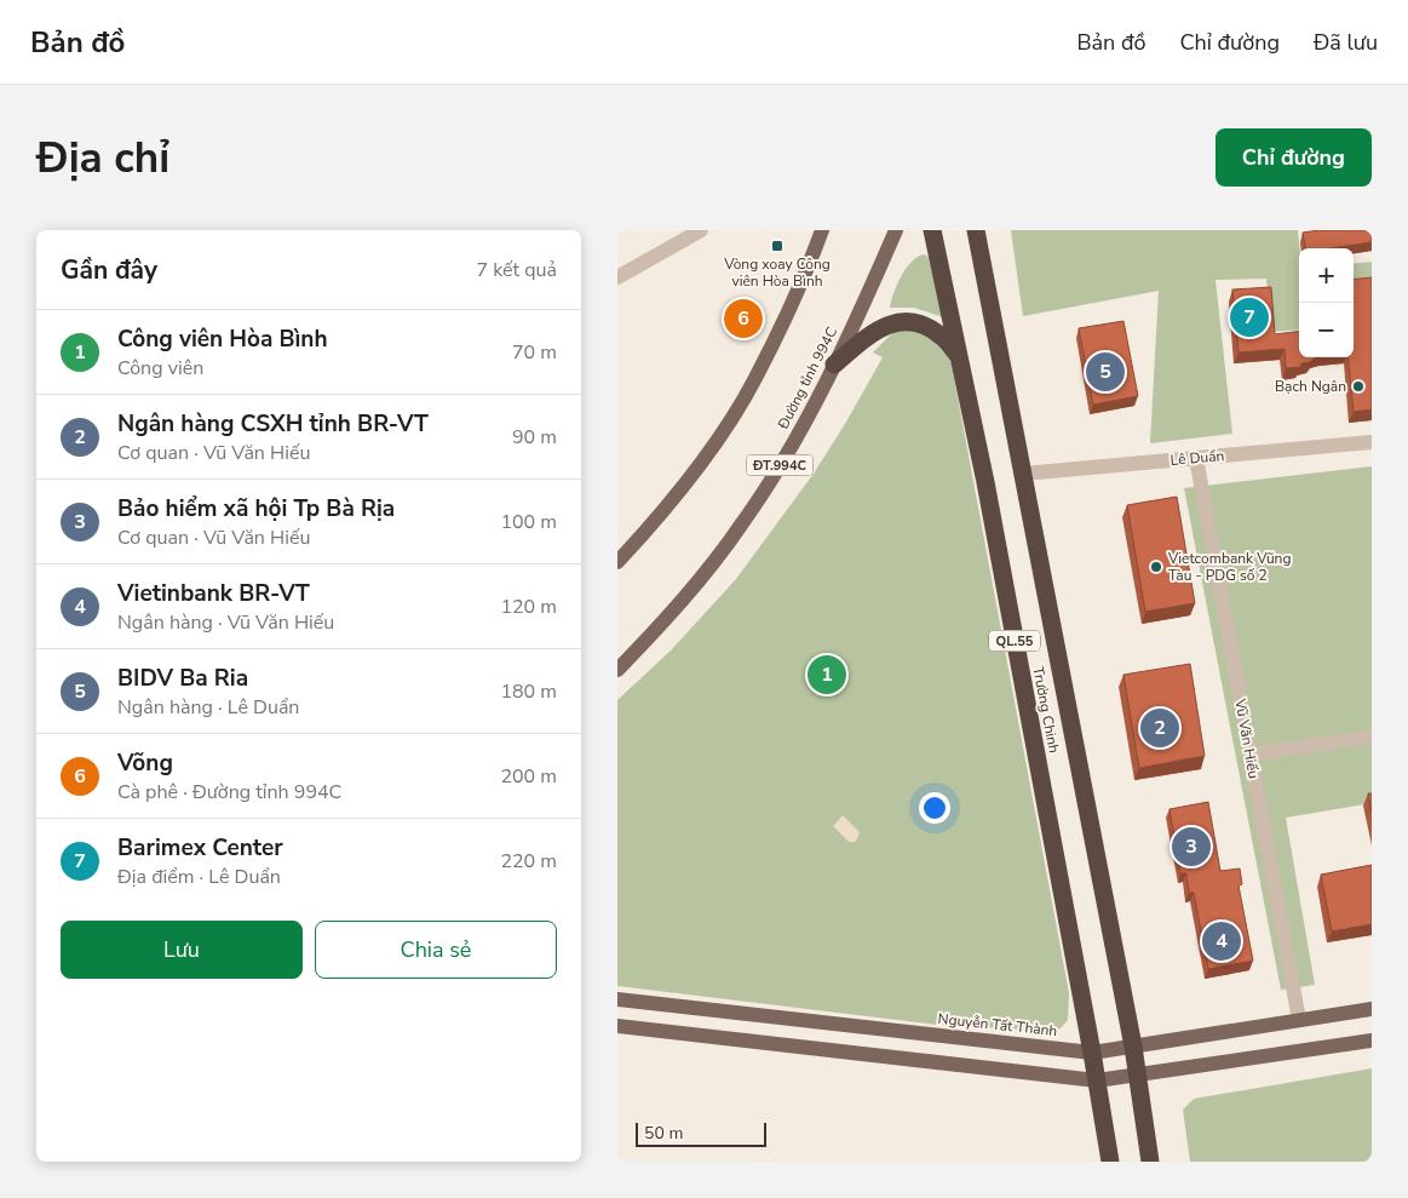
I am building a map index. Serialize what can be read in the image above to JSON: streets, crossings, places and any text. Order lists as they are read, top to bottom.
{
  "streets": {
    "highway": ["QL.55", "Trường Chinh"],
    "main road": ["Đường tỉnh 994C", "ĐT.994C", "Nguyễn Tất Thành"],
    "street": ["Lê Duẩn", "Vũ Văn Hiếu"]
  },
  "crossings": [
    ["Lê Duẩn", "Trường Chinh"],
    ["Lê Duẩn", "Vũ Văn Hiếu"],
    ["Trường Chinh", "Nguyễn Tất Thành"],
    ["Vũ Văn Hiếu", "Nguyễn Tất Thành"]
  ],
  "places": {
    "transit": ["Vòng xoay Công viên Hòa Bình"],
    "other": ["Bạch Ngân", "Vietcombank Vũng Tàu - PDG số 2"]
  },
  "scale_bar": "50 m",
  "page": {
    "header": "Bản đồ",
    "nav": ["Bản đồ", "Chỉ đường", "Đã lưu"],
    "buttons": [
      "Chỉ đường",
      ["Lưu", "Chia sẻ"]
    ],
    "title": "Địa chỉ",
    "heading": ["Gần đây", "7 kết quả"],
    "map_buttons": ["+", "−"],
    "pins": [
      "7",
      "6",
      "5",
      "1",
      "2",
      "3",
      "4"
    ],
    "list": [
      {
        "mark": "1",
        "name": "Công viên Hòa Bình",
        "note": "Công viên",
        "value": "70 m"
      },
      {
        "mark": "2",
        "name": "Ngân hàng CSXH tỉnh BR-VT",
        "note": "Cơ quan · Vũ Văn Hiếu",
        "value": "90 m"
      },
      {
        "mark": "3",
        "name": "Bảo hiểm xã hội Tp Bà Rịa",
        "note": "Cơ quan · Vũ Văn Hiếu",
        "value": "100 m"
      },
      {
        "mark": "4",
        "name": "Vietinbank BR-VT",
        "note": "Ngân hàng · Vũ Văn Hiếu",
        "value": "120 m"
      },
      {
        "mark": "5",
        "name": "BIDV Ba Ria",
        "note": "Ngân hàng · Lê Duẩn",
        "value": "180 m"
      },
      {
        "mark": "6",
        "name": "Võng",
        "note": "Cà phê · Đường tỉnh 994C",
        "value": "200 m"
      },
      {
        "mark": "7",
        "name": "Barimex Center",
        "note": "Địa điểm · Lê Duẩn",
        "value": "220 m"
      }
    ],
    "scale": "50 m"
  }
}
